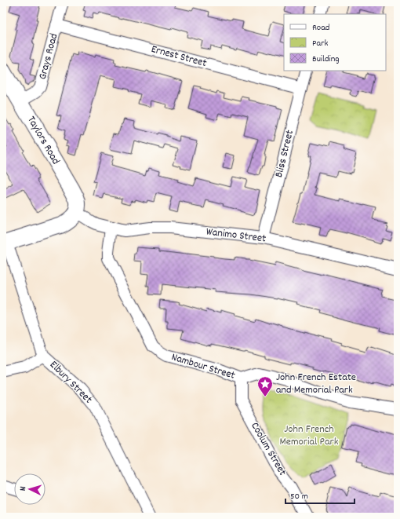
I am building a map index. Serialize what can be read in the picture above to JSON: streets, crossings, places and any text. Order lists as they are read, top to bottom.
{
  "streets": {
    "street": [
      "Grays Road",
      "Ernest Street",
      "Taylors Road",
      "Bliss Street",
      "Wanimo Street",
      "Nambour Street",
      "Elbury Street",
      "Coolum Street"
    ]
  },
  "crossings": [
    ["Grays Road", "Ernest Street"],
    ["Grays Road", "Taylors Road"],
    ["Ernest Street", "Bliss Street"],
    ["Taylors Road", "Wanimo Street"],
    ["Bliss Street", "Wanimo Street"],
    ["Wanimo Street", "Nambour Street"],
    ["Nambour Street", "Coolum Street"]
  ],
  "parks": ["John French Memorial Park"],
  "places": {
    "place": ["John French Estate and Memorial Park"]
  },
  "legend": ["Road", "Park", "Building"],
  "scale_bar": "50 m",
  "north": "left"
}
